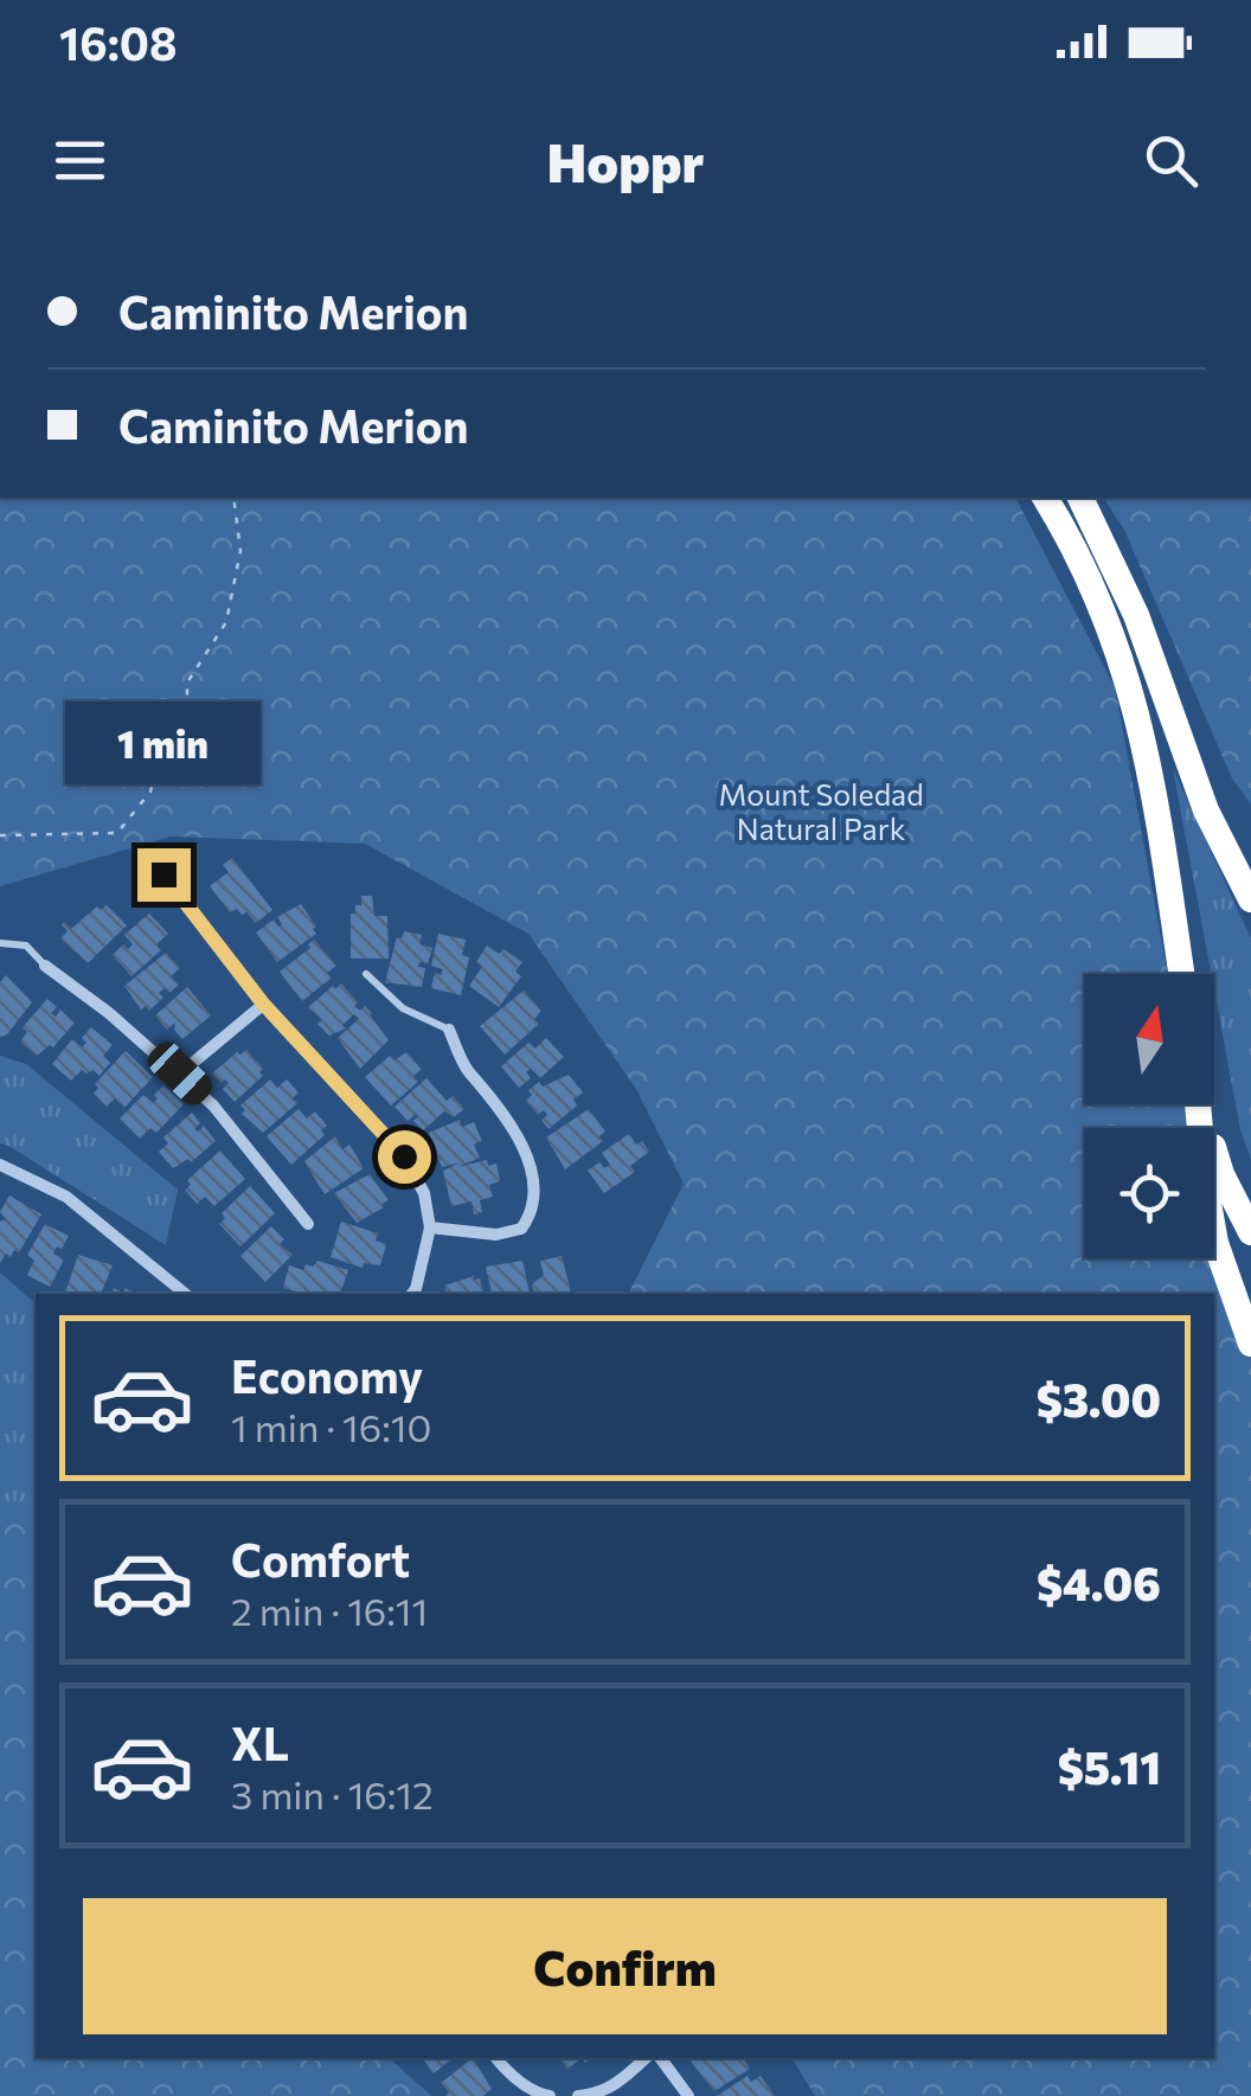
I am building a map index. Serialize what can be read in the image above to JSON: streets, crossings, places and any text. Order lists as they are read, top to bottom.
{
  "parks": ["Mount Soledad Natural Park"],
  "north": "top",
  "page": {
    "status": "16:08",
    "header": "Hoppr",
    "banner": ["Caminito Merion", "Caminito Merion"],
    "bubble": "1 min",
    "list": [
      {
        "name": "Economy",
        "note": "1 min · 16:10",
        "value": "$3.00"
      },
      {
        "name": "Comfort",
        "note": "2 min · 16:11",
        "value": "$4.06"
      },
      {
        "name": "XL",
        "note": "3 min · 16:12",
        "value": "$5.11"
      }
    ],
    "buttons": "Confirm"
  }
}
